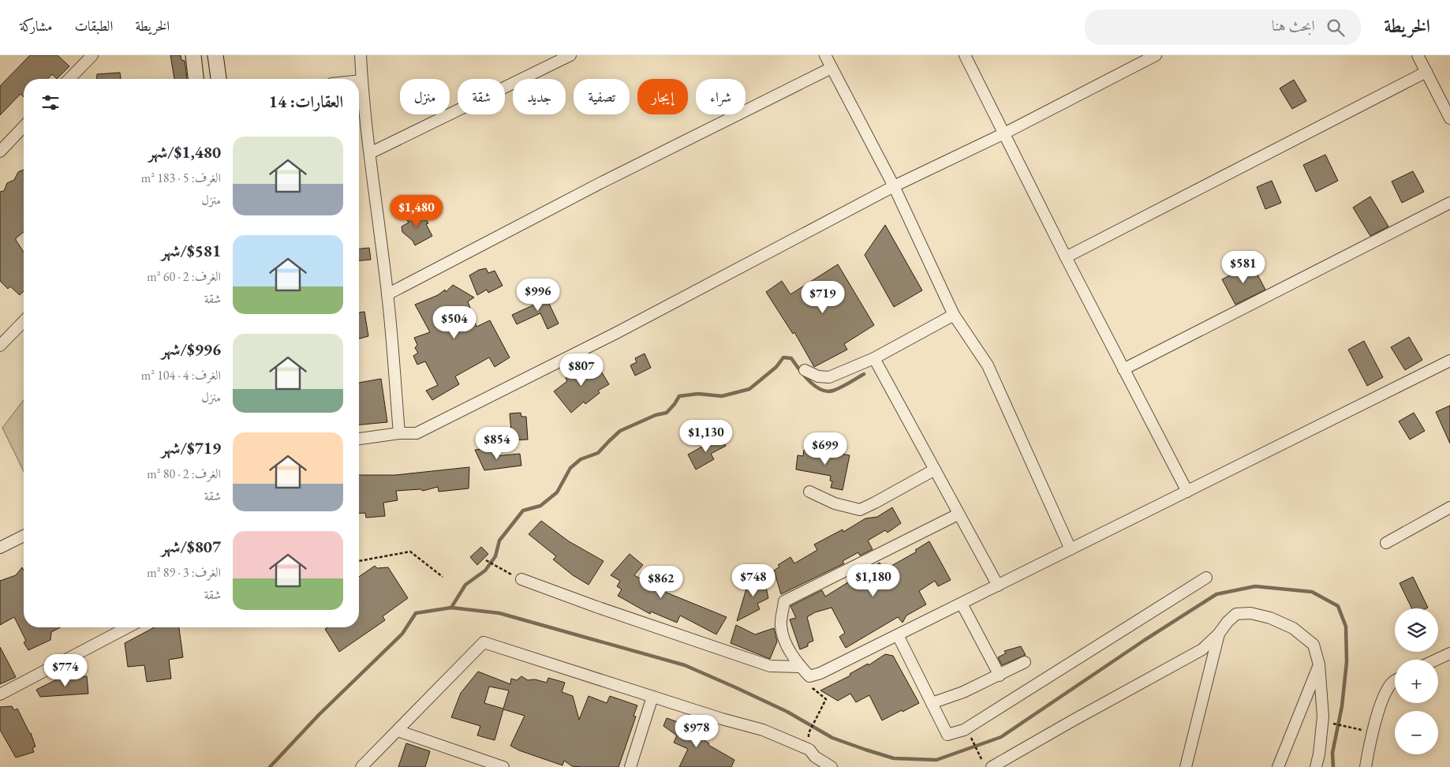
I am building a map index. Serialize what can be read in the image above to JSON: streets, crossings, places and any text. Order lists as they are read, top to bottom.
{
  "page": {
    "header": "الخريطة",
    "search": "ابحث هنا",
    "nav": ["الخريطة", "الطبقات", "مشاركة"],
    "chip": [
      "شراء",
      "إيجار",
      "تصفية",
      "جديد",
      "شقة",
      "منزل"
    ],
    "heading": "العقارات: 14",
    "list": [
      {
        "name": "$1,480/شهر",
        "note": "الغرف: 5 · 183 m² · منزل"
      },
      {
        "name": "$581/شهر",
        "note": "الغرف: 2 · 60 m² · شقة"
      },
      {
        "name": "$996/شهر",
        "note": "الغرف: 4 · 104 m² · منزل"
      },
      {
        "name": "$719/شهر",
        "note": "الغرف: 2 · 80 m² · شقة"
      },
      {
        "name": "$807/شهر",
        "note": "الغرف: 3 · 89 m² · شقة"
      }
    ],
    "price": [
      "$1,480",
      "$581",
      "$996",
      "$719",
      "$504",
      "$807",
      "$1,130",
      "$854",
      "$699",
      "$748",
      "$1,180",
      "$862",
      "$774",
      "$978"
    ],
    "map_buttons": ["+", "−"]
  }
}
